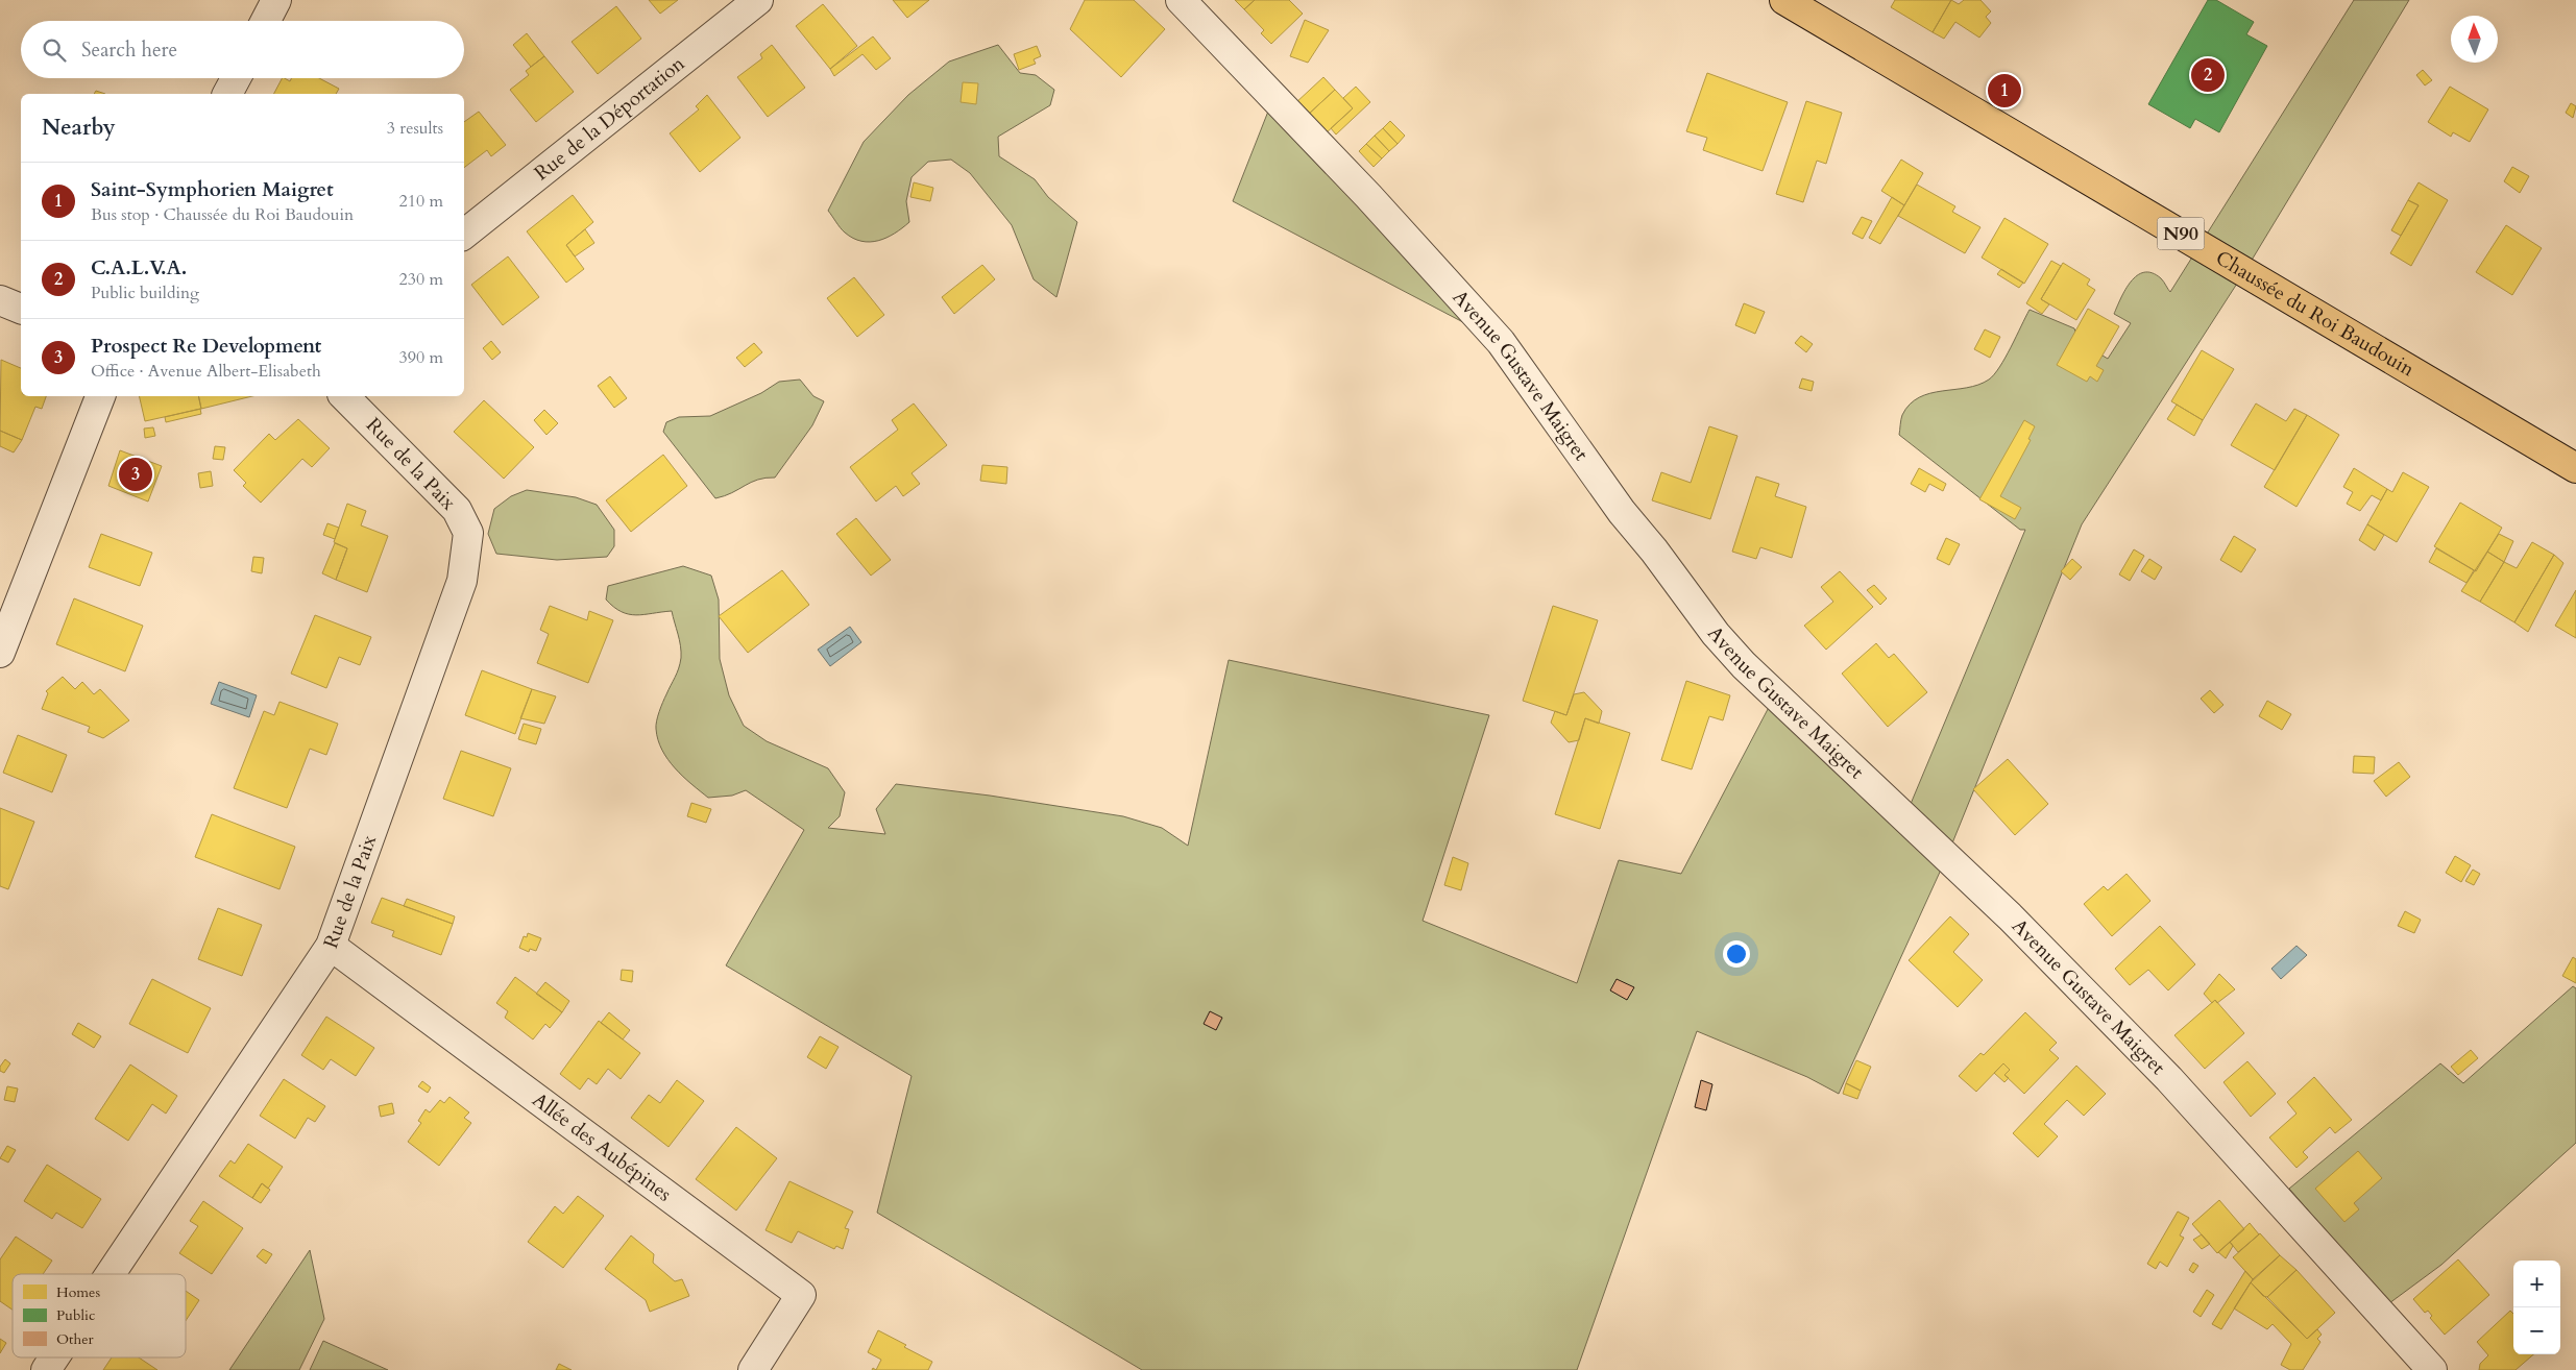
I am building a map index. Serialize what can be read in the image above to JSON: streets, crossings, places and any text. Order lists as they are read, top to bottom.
{
  "streets": {
    "main road": ["N90", "Chaussée du Roi Baudouin"],
    "street": [
      "Rue de la Déportation",
      "Avenue Gustave Maigret",
      "Rue de la Paix",
      "Allée des Aubépines"
    ]
  },
  "crossings": [
    ["Rue de la Paix", "Allée des Aubépines"]
  ],
  "legend": ["Homes", "Public", "Other"],
  "north": "top",
  "page": {
    "search": "Search here",
    "pins": ["2", "1", "3"],
    "heading": ["Nearby", "3 results"],
    "list": [
      {
        "mark": "1",
        "name": "Saint-Symphorien Maigret",
        "note": "Bus stop · Chaussée du Roi Baudouin",
        "value": "210 m"
      },
      {
        "mark": "2",
        "name": "C.A.L.V.A.",
        "note": "Public building",
        "value": "230 m"
      },
      {
        "mark": "3",
        "name": "Prospect Re Development",
        "note": "Office · Avenue Albert-Elisabeth",
        "value": "390 m"
      }
    ],
    "map_buttons": ["+", "−"]
  }
}
